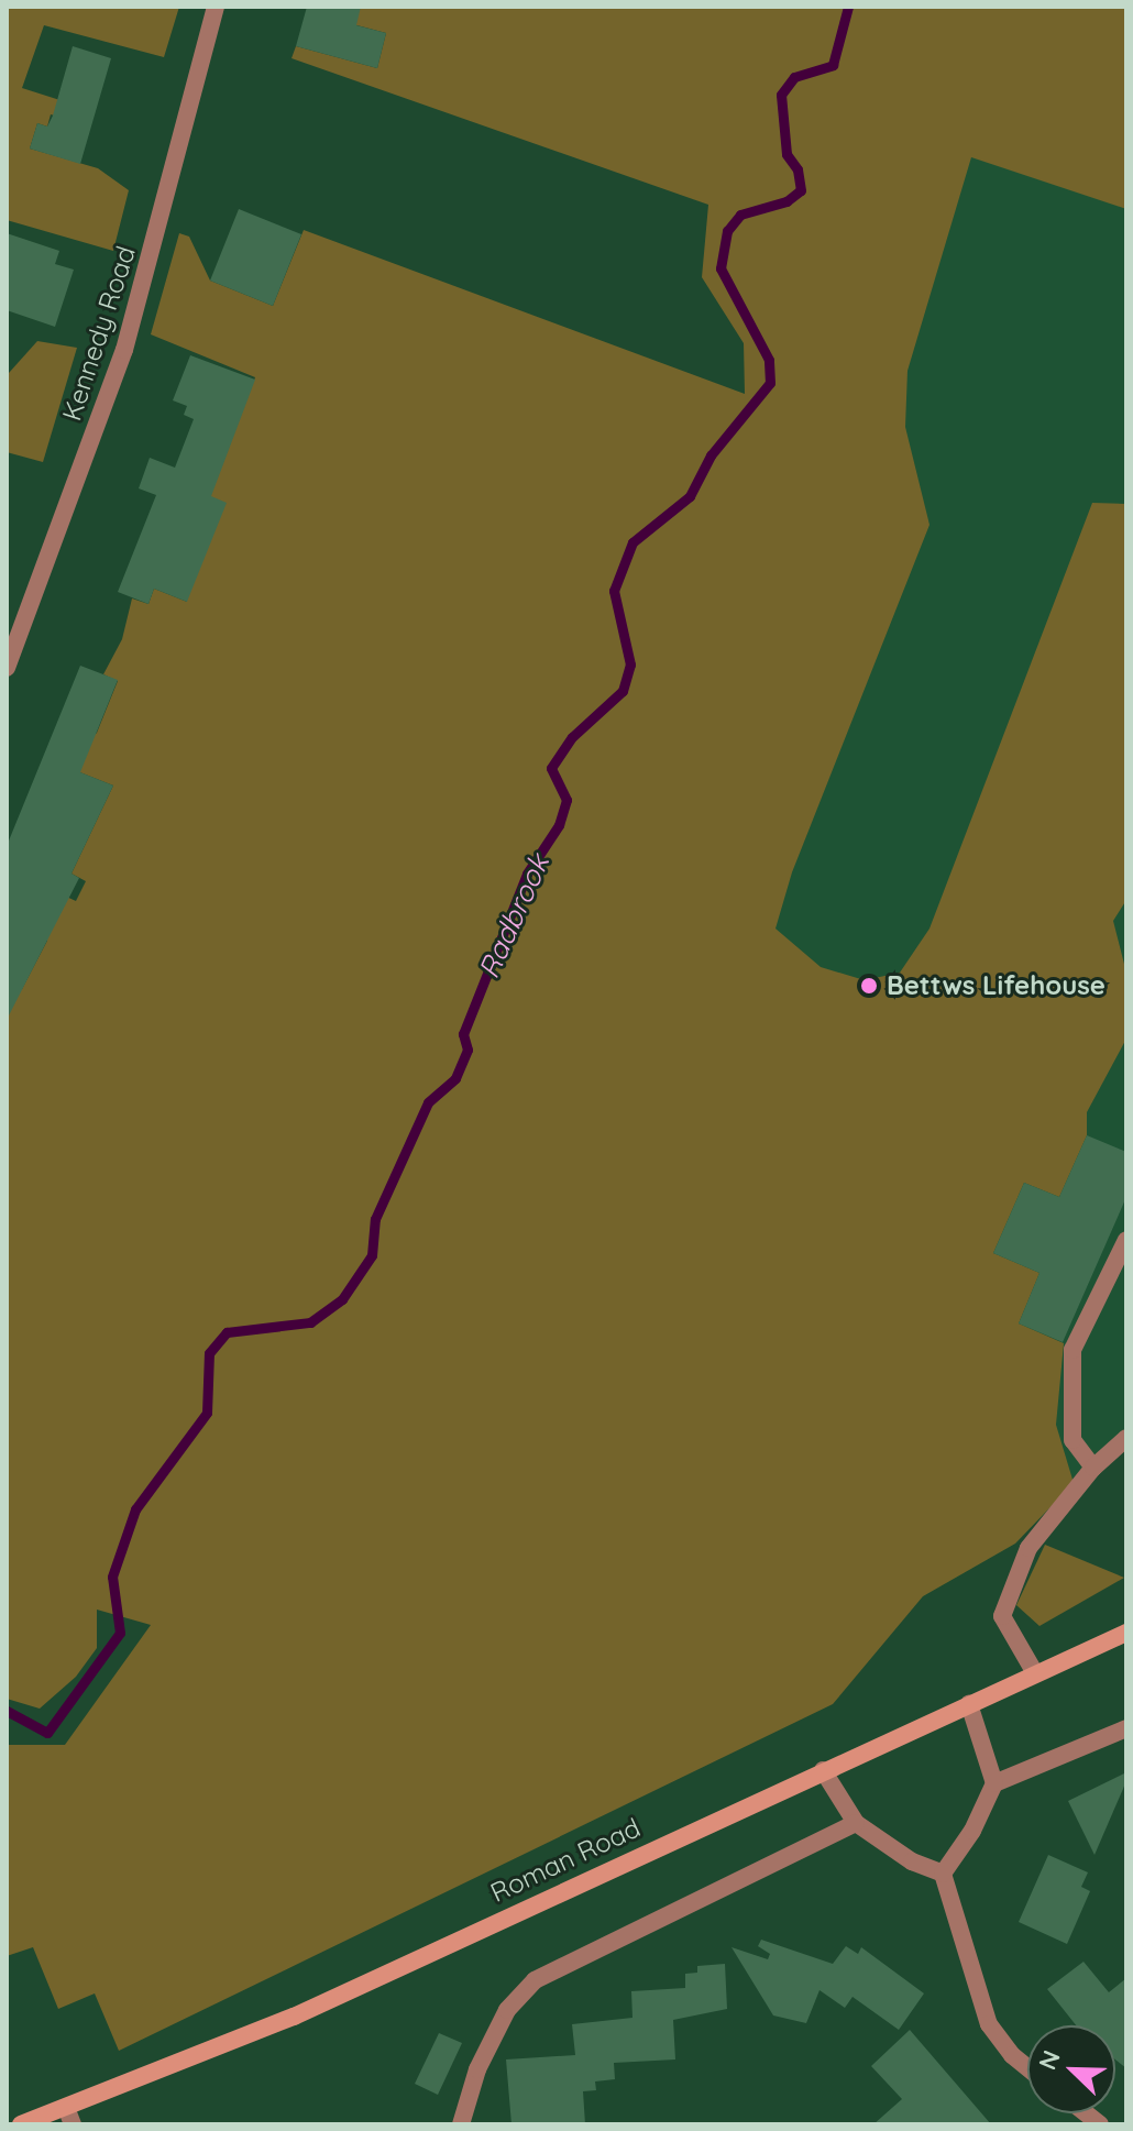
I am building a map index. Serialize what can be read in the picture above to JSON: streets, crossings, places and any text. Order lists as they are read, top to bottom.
{
  "streets": {
    "main road": ["Roman Road"],
    "street": ["Kennedy Road"]
  },
  "water": ["Radbrook"],
  "places": ["Bettws Lifehouse"],
  "north": "top left"
}
